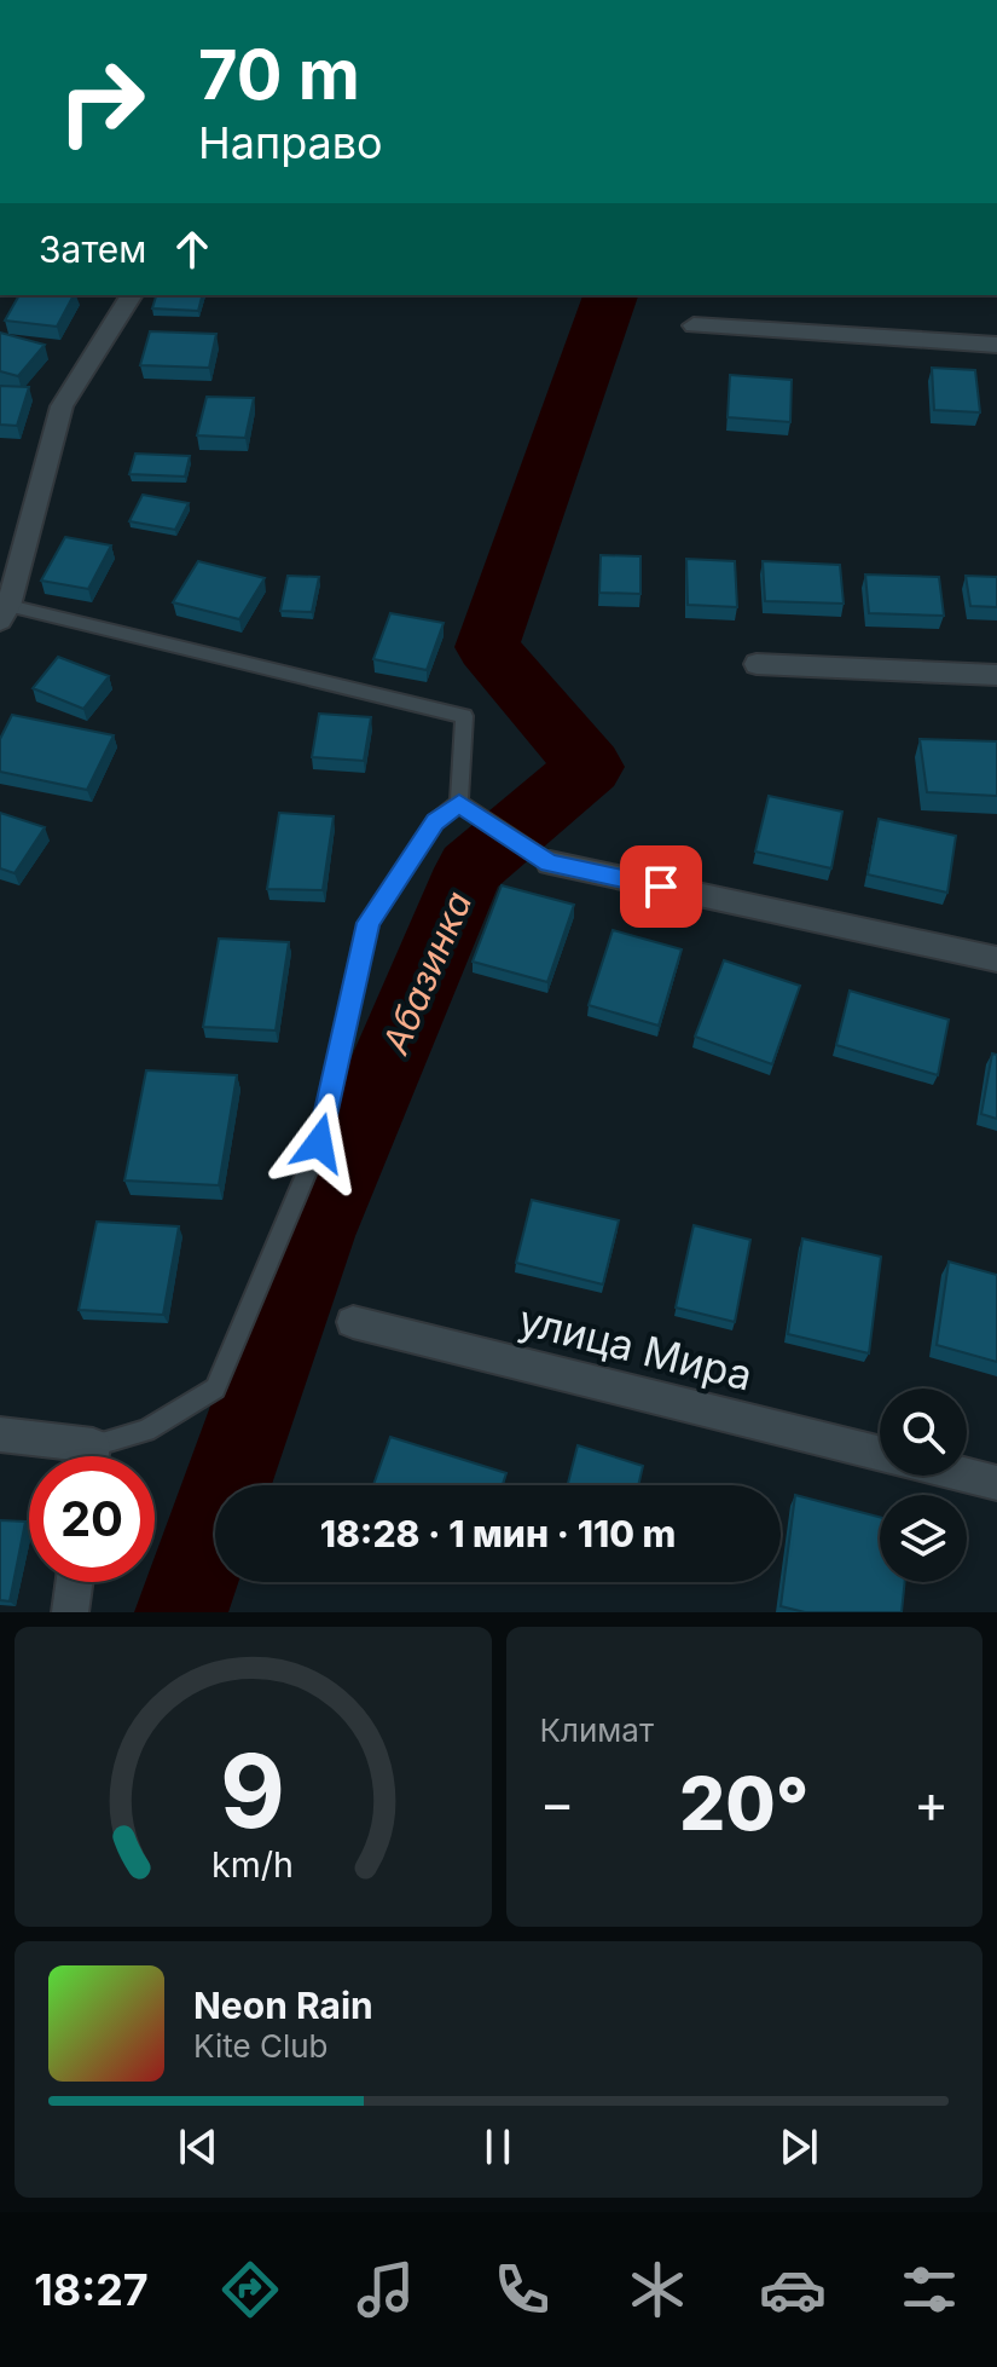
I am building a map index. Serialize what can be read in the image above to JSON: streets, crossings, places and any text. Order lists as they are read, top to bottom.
{
  "streets": {
    "street": ["улица Мира"]
  },
  "water": ["Абазинка"],
  "page": {
    "turn": ["70 m", "Направо"],
    "then": "Затем",
    "limit": "20",
    "trip": "18:28 · 1 мин · 110 m",
    "tile": "Климат",
    "heat": ["−", "20°", "+"],
    "song": ["Neon Rain", "Kite Club"],
    "tabs": "18:27",
    "gauge": ["9", "km/h"]
  }
}
